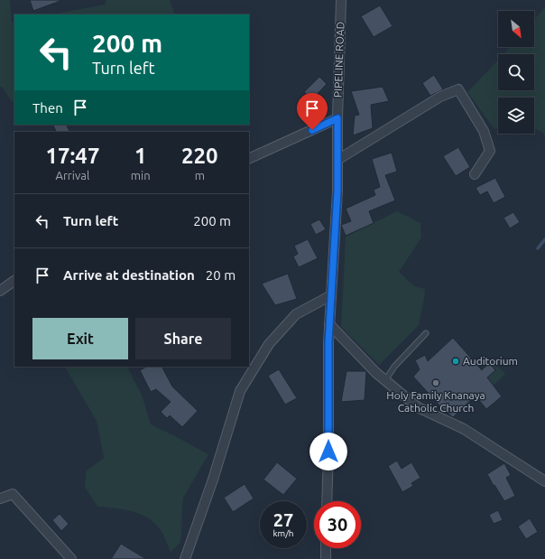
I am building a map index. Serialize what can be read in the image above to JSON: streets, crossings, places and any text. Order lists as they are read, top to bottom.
{
  "streets": {
    "street": ["PIPELINE ROAD"]
  },
  "places": ["Auditorium", "Holy Family Knanaya Catholic Church"],
  "north": "bottom right",
  "page": {
    "turn": ["200 m", "Turn left"],
    "then": "Then",
    "eta": [
      "17:47",
      "Arrival",
      "1",
      "min",
      "220",
      "m"
    ],
    "list": [
      {
        "name": "Turn left",
        "value": "200 m"
      },
      {
        "name": "Arrive at destination",
        "value": "20 m"
      }
    ],
    "buttons": ["Exit", "Share"],
    "speed": "27 km/h",
    "limit": "30"
  }
}
